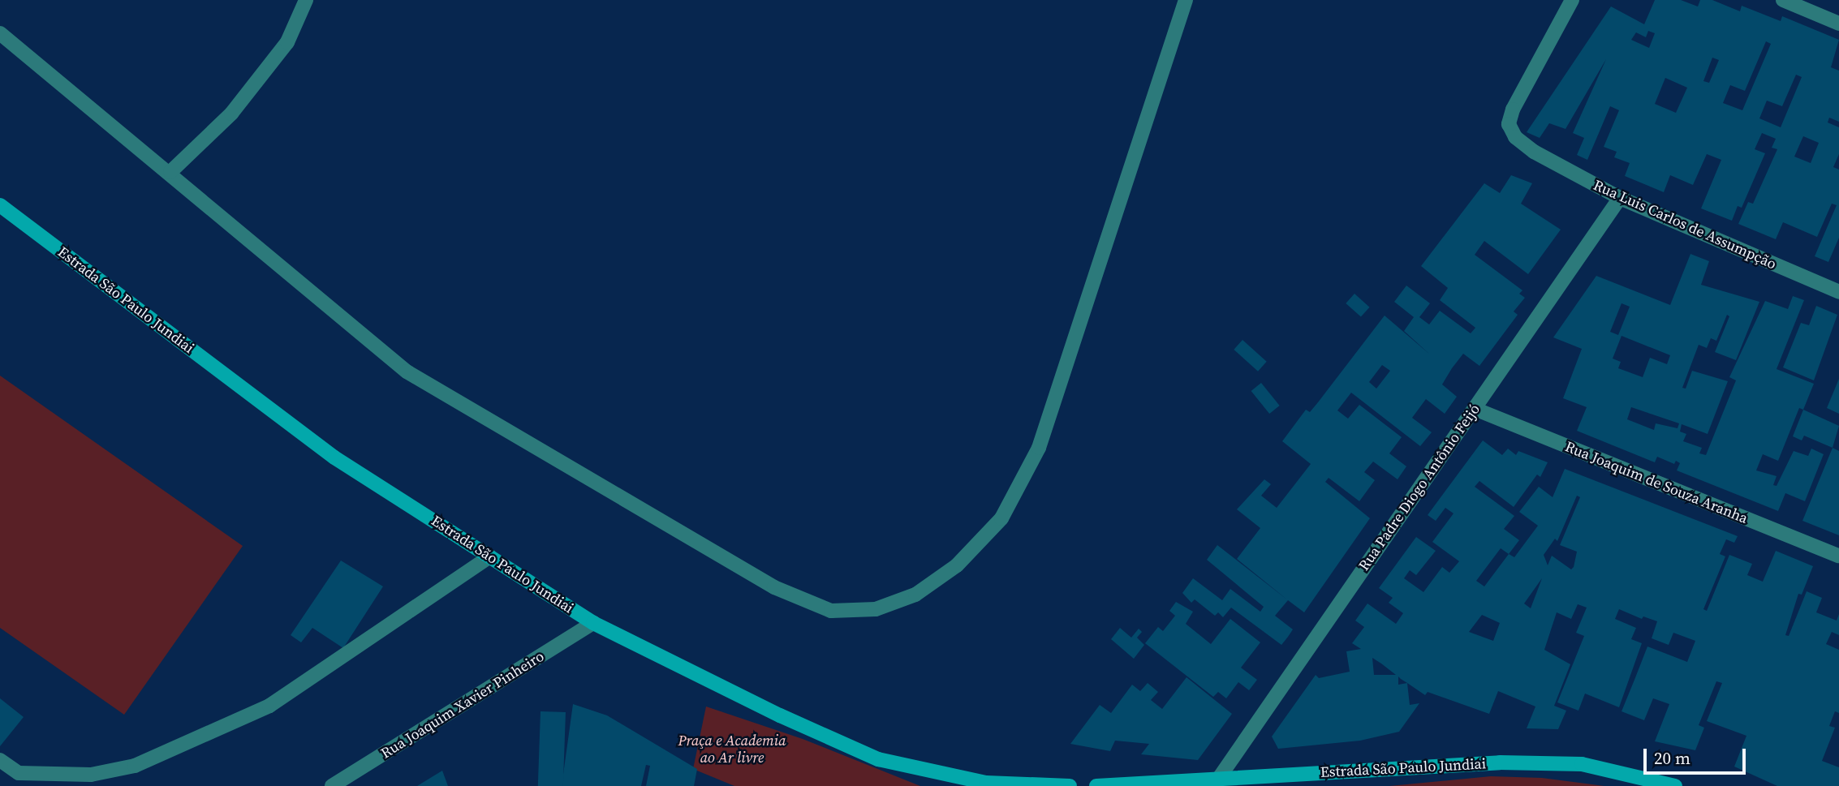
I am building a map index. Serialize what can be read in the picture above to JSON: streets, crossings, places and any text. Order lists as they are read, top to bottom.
{
  "streets": {
    "main road": ["Estrada São Paulo Jundiai"],
    "street": [
      "Rua Luis Carlos de Assumpção",
      "Rua Joaquim de Souza Aranha",
      "Rua Padre Diogo Antônio Feijó",
      "Rua Joaquim Xavier Pinheiro"
    ]
  },
  "crossings": [
    ["Rua Luis Carlos de Assumpção", "Rua Padre Diogo Antônio Feijó"],
    ["Estrada São Paulo Jundiai", "Rua Padre Diogo Antônio Feijó"],
    ["Estrada São Paulo Jundiai", "Rua Joaquim Xavier Pinheiro"],
    ["Rua Joaquim de Souza Aranha", "Rua Padre Diogo Antônio Feijó"]
  ],
  "parks": ["Praça e Academia ao Ar livre"],
  "scale_bar": "20 m"
}
